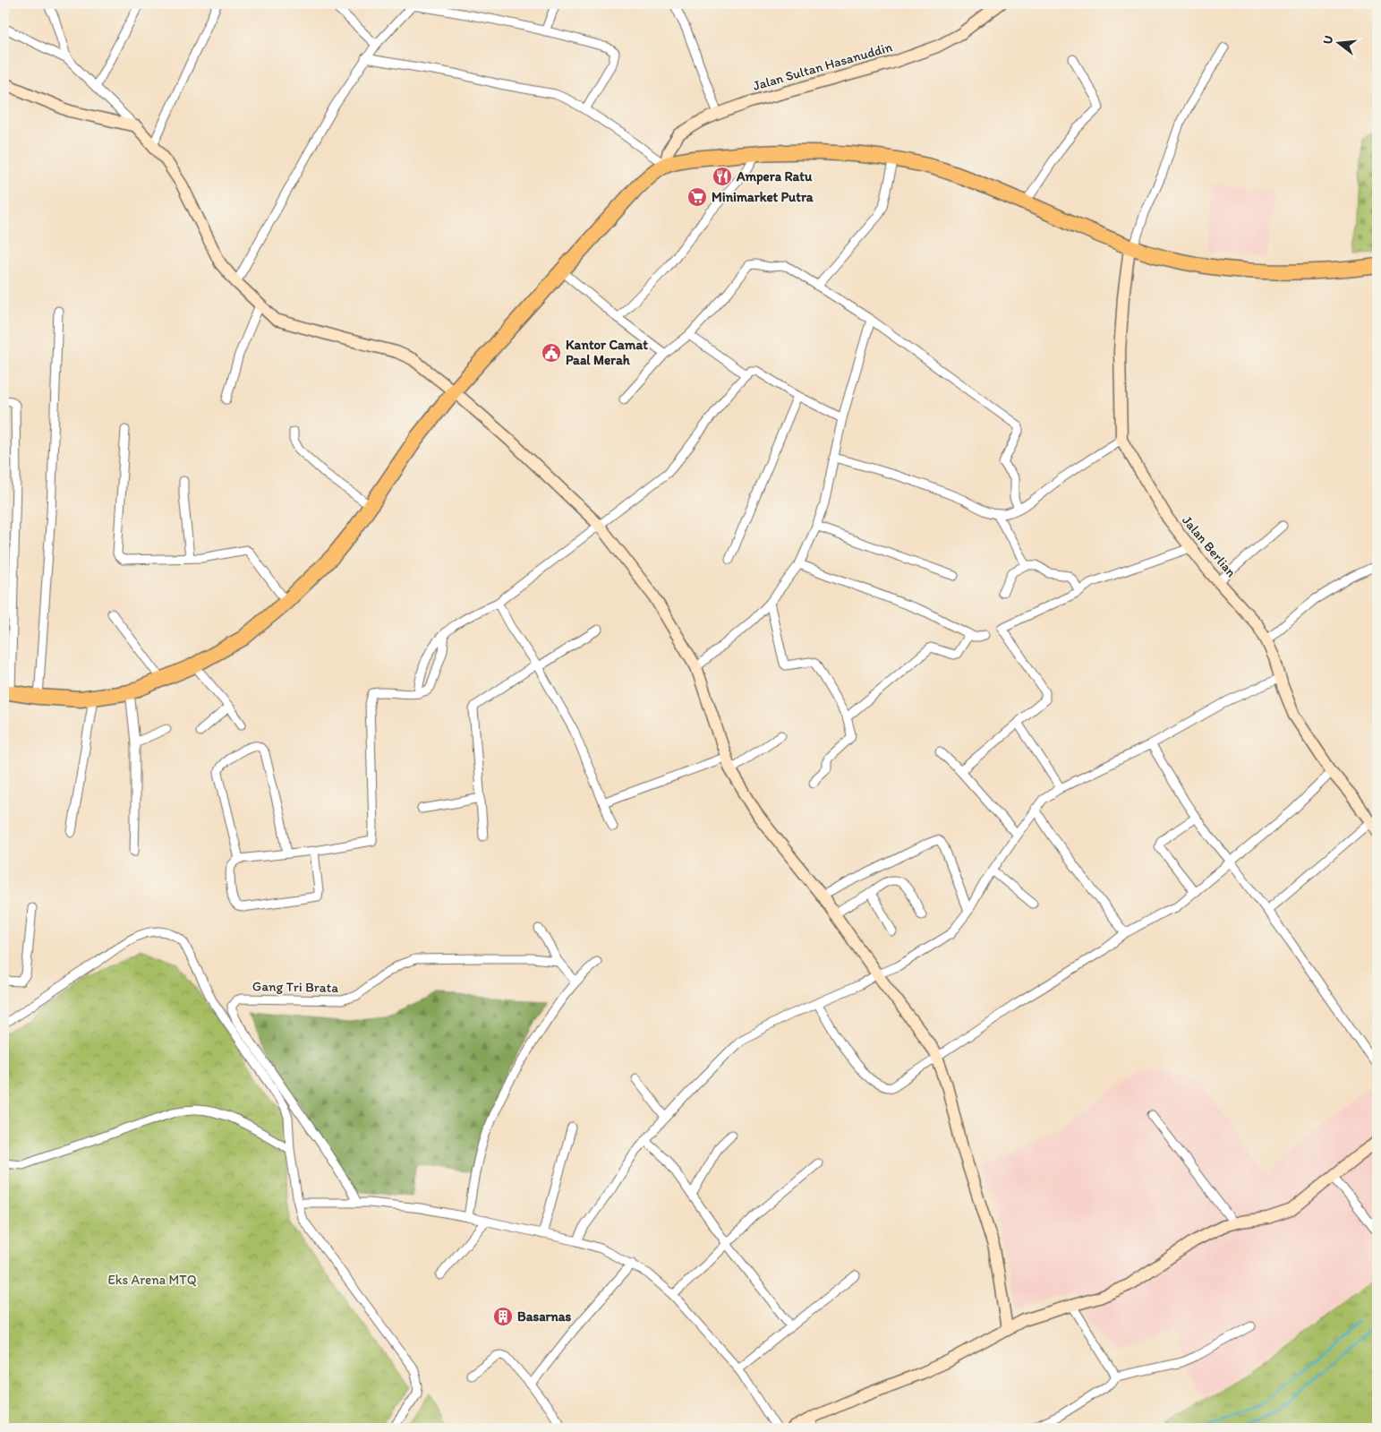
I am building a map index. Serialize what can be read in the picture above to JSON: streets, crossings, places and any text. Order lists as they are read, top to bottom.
{
  "streets": {
    "street": ["Jalan Sultan Hasanuddin", "Jalan Berlian", "Gang Tri Brata"]
  },
  "parks": ["Eks Arena MTQ"],
  "places": {
    "restaurant": ["Ampera Ratu"],
    "supermarket": ["Minimarket Putra"],
    "public building": ["Kantor Camat Paal Merah"],
    "building": ["Basarnas"]
  },
  "north": "left"
}
